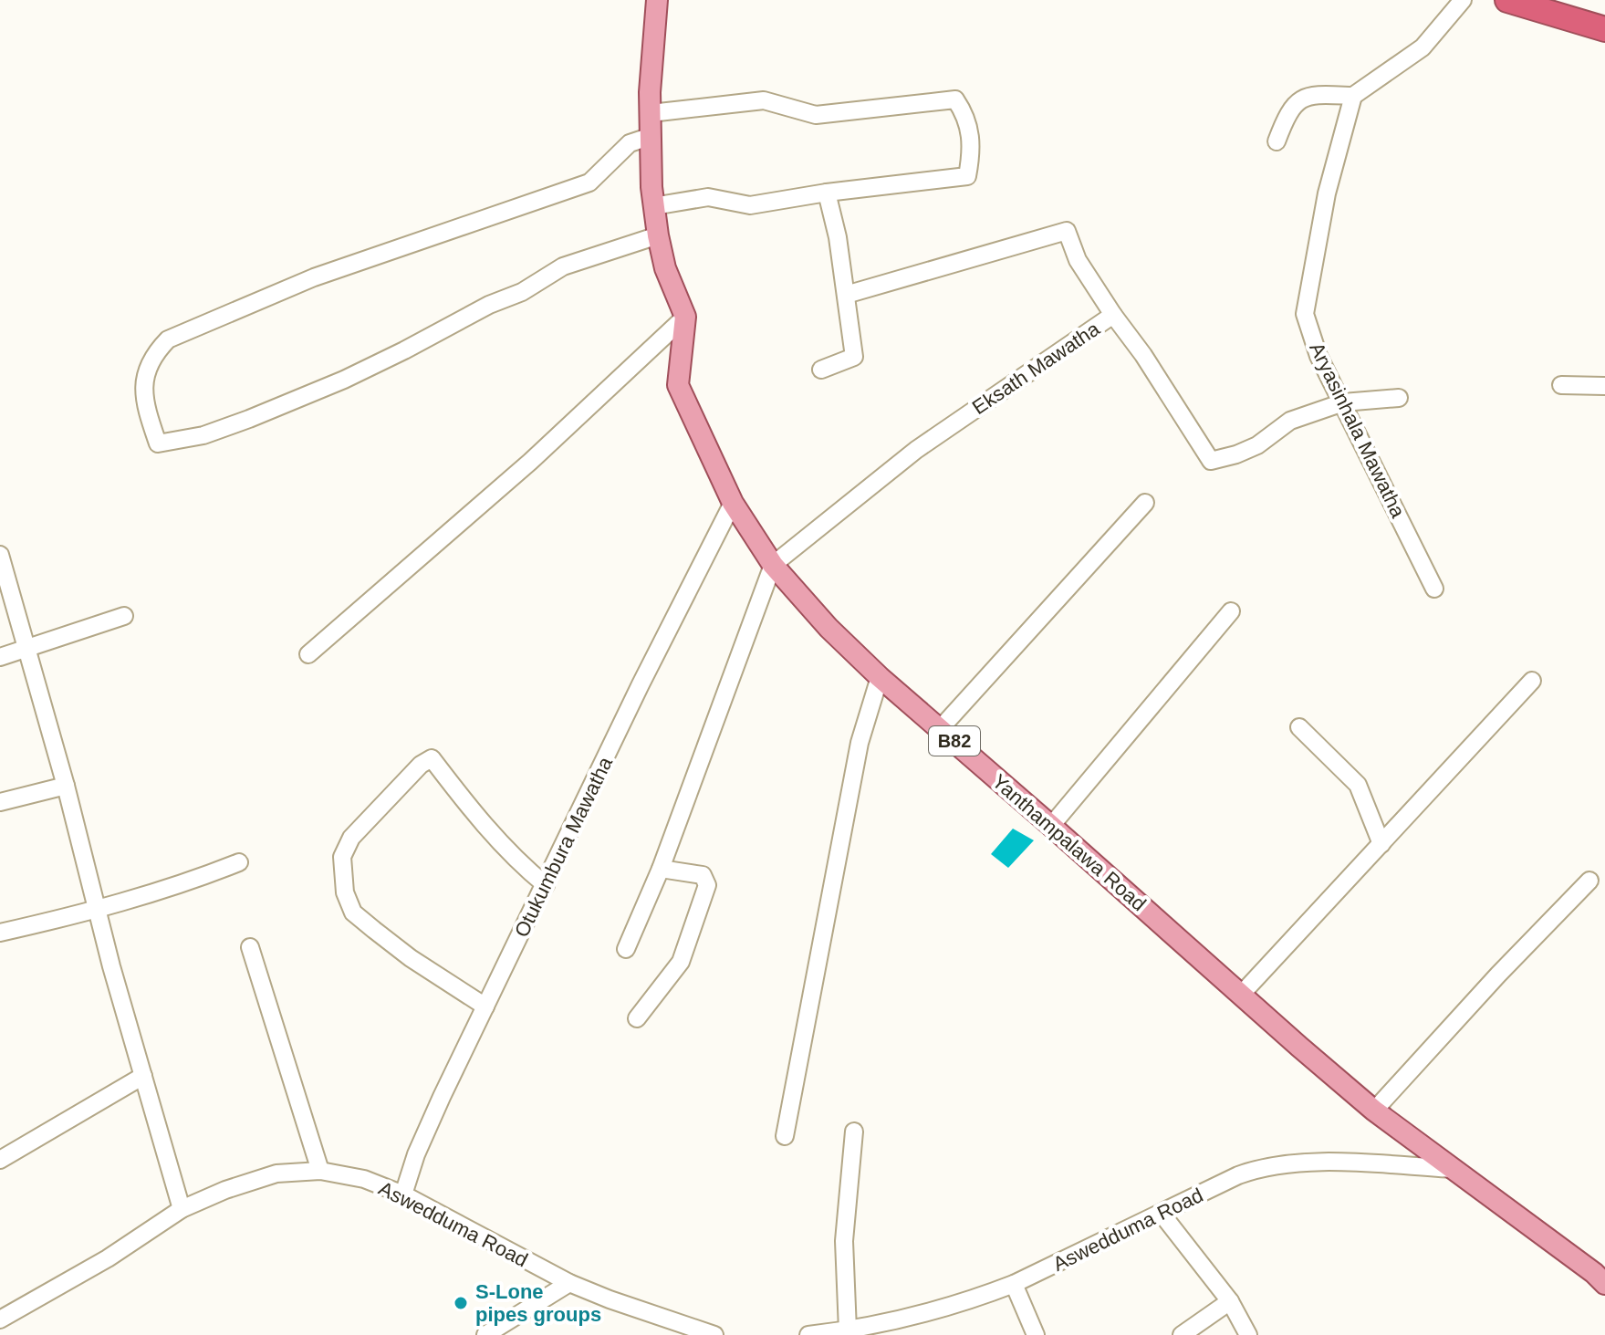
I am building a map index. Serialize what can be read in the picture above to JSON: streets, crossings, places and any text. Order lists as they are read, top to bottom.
{
  "streets": {
    "main road": ["B82", "Yanthampalawa Road"],
    "street": [
      "Eksath Mawatha",
      "Aryasinhala Mawatha",
      "Otukumbura Mawatha",
      "Aswedduma Road"
    ]
  },
  "crossings": [
    ["Eksath Mawatha", "Aryasinhala Mawatha"],
    ["Eksath Mawatha", "Yanthampalawa Road"],
    ["Yanthampalawa Road", "Otukumbura Mawatha"],
    ["Yanthampalawa Road", "Aswedduma Road"],
    ["Otukumbura Mawatha", "Aswedduma Road"]
  ],
  "places": ["S-Lone pipes groups"]
}
